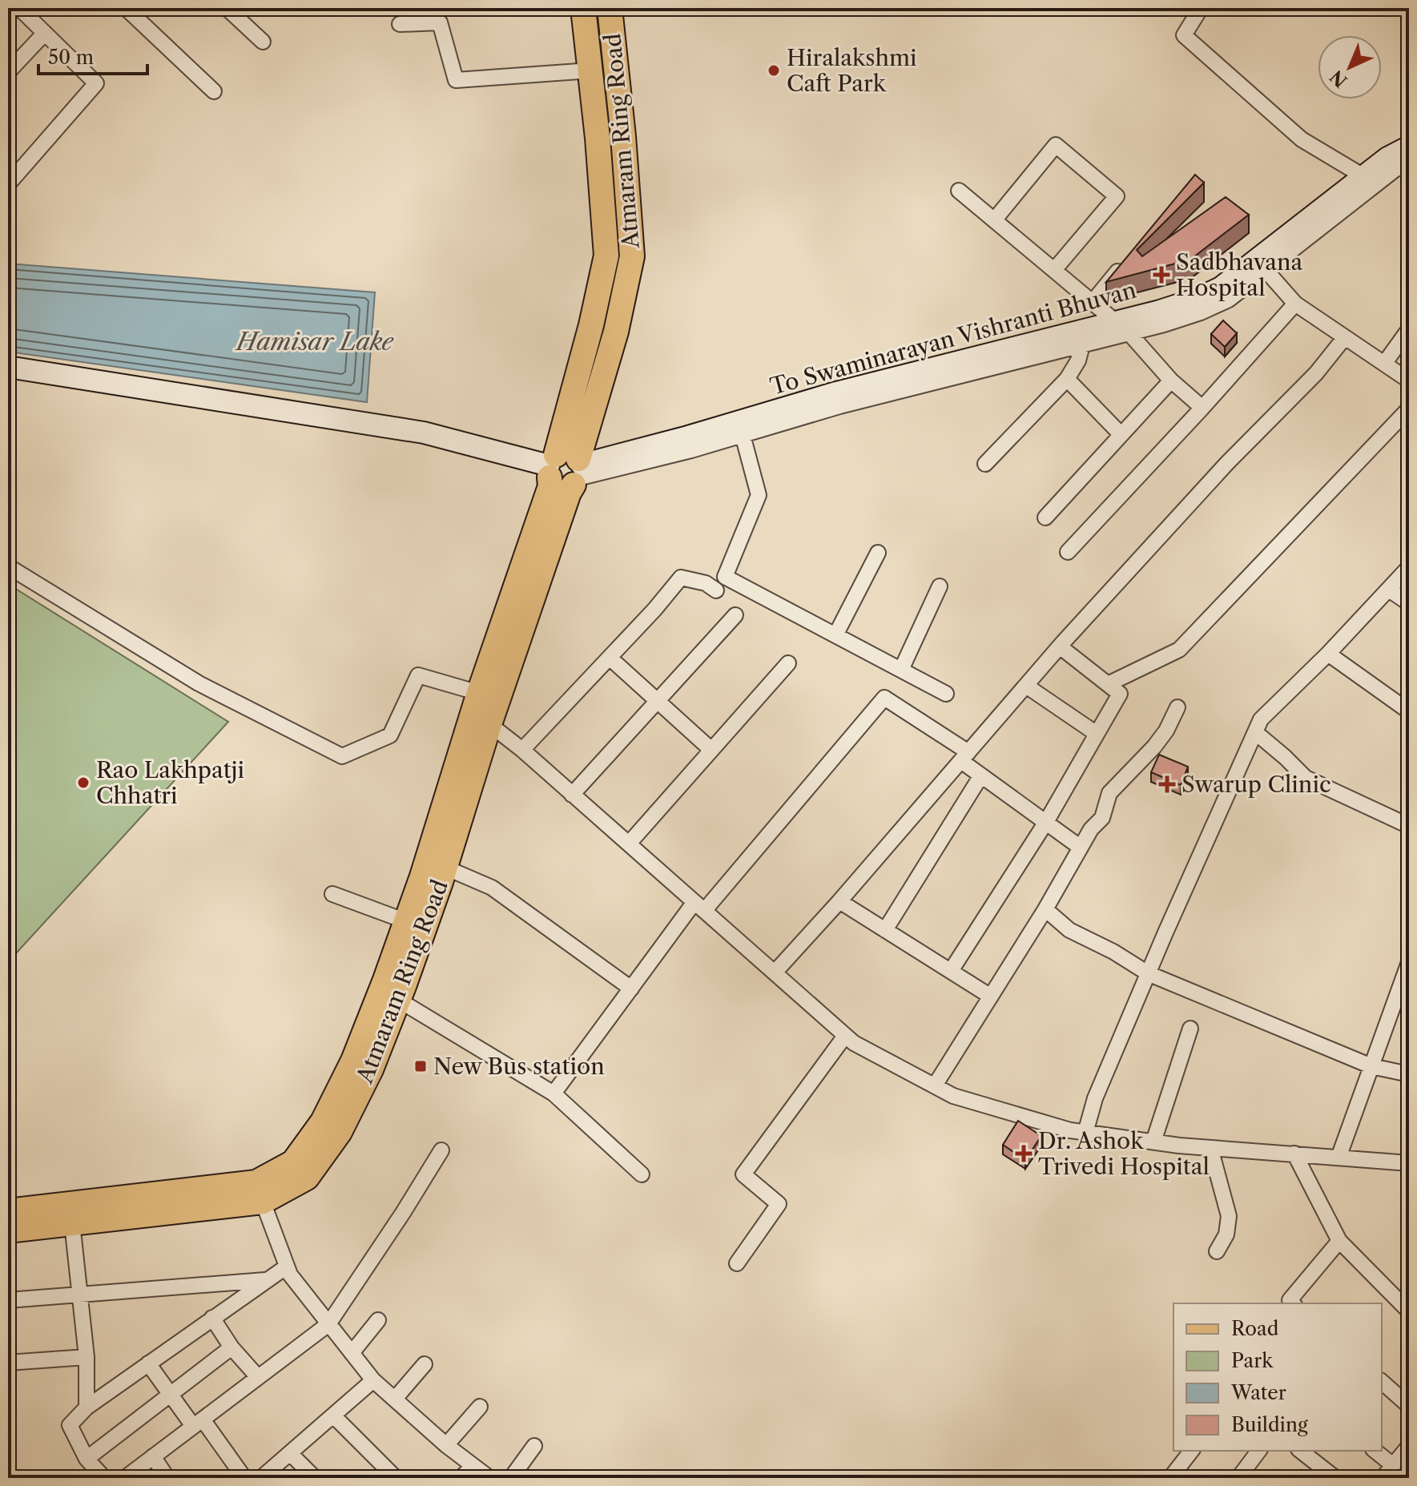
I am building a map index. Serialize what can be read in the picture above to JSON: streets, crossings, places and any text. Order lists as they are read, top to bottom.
{
  "streets": {
    "main road": ["Atmaram Ring Road", "To Swaminarayan Vishranti Bhuvan"]
  },
  "crossings": [
    ["Atmaram Ring Road", "To Swaminarayan Vishranti Bhuvan"]
  ],
  "water": ["Hamisar Lake"],
  "places": {
    "other": ["Hiralakshmi Caft Park", "Rao Lakhpatji Chhatri"],
    "health": ["Sadbhavana Hospital", "Swarup Clinic", "Dr. Ashok Trivedi Hospital"],
    "transit": ["New Bus station"]
  },
  "legend": [
    "Road",
    "Park",
    "Water",
    "Building"
  ],
  "scale_bar": "50 m",
  "north": "bottom left"
}
